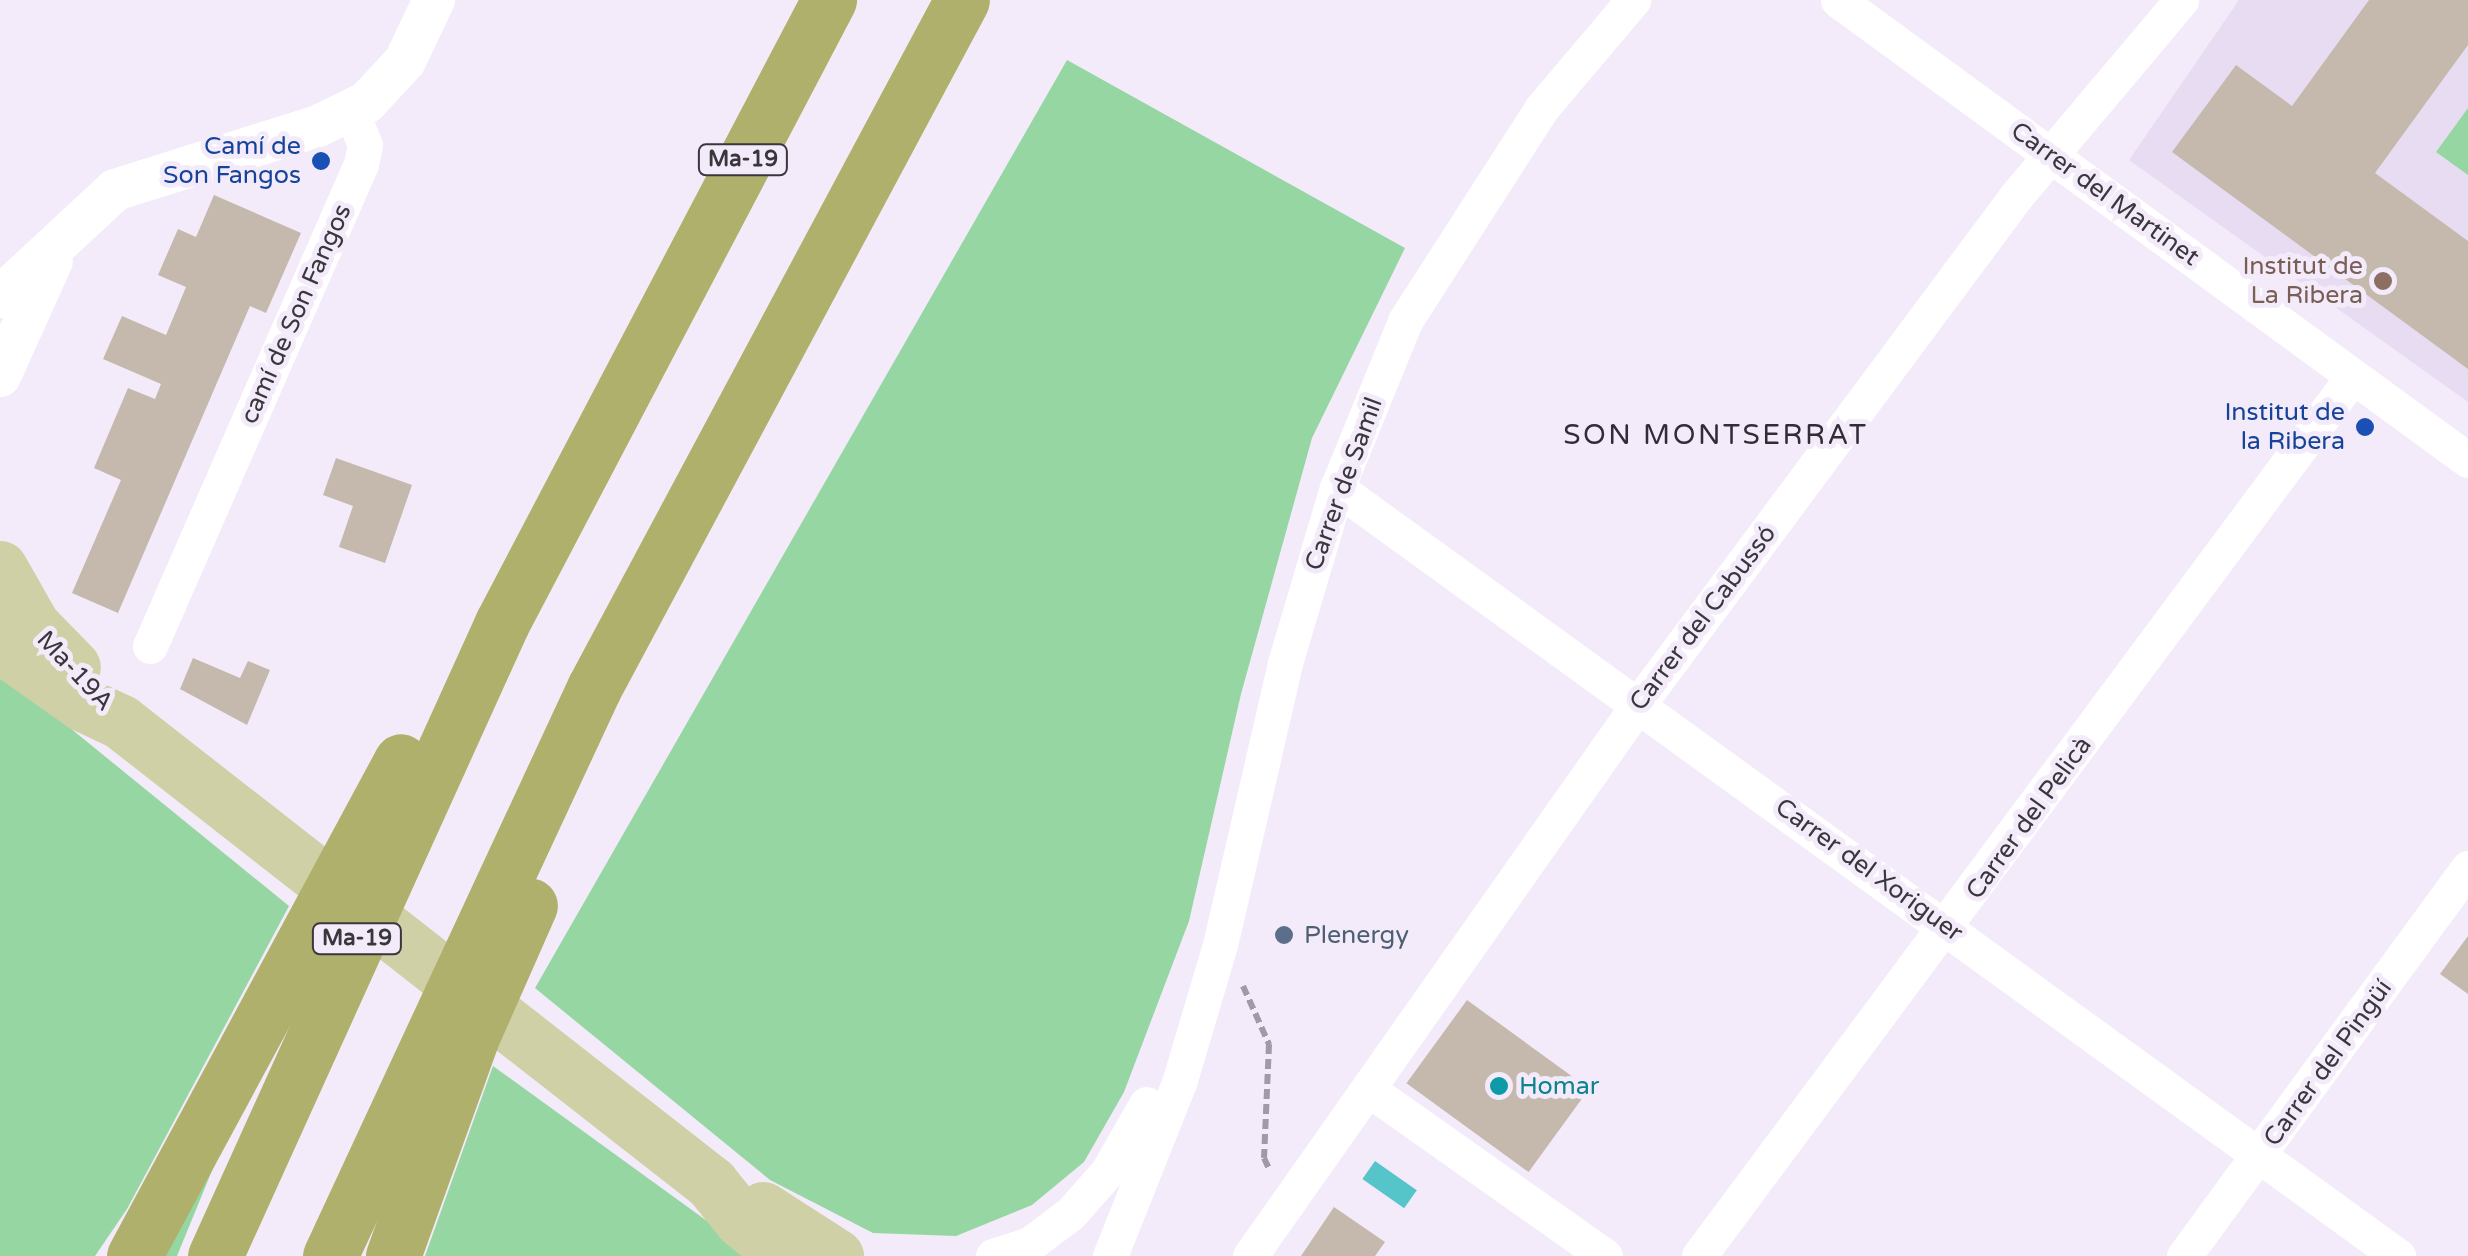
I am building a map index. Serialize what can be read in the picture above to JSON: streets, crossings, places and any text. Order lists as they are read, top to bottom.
{
  "streets": {
    "highway": ["Ma-19"],
    "main road": ["Ma-19A"],
    "street": [
      "Carrer del Martinet",
      "camí de Son Fangos",
      "Carrer de Samil",
      "Carrer del Cabussó",
      "Carrer del Pelicà",
      "Carrer del Xoriguer",
      "Carrer del Pingüí"
    ]
  },
  "crossings": [
    ["Carrer del Martinet", "Carrer del Cabussó"],
    ["Carrer del Martinet", "Carrer del Pelicà"],
    ["Carrer de Samil", "Carrer del Xoriguer"],
    ["Carrer del Cabussó", "Carrer del Xoriguer"],
    ["Carrer del Pelicà", "Carrer del Xoriguer"],
    ["Carrer del Xoriguer", "Carrer del Pingüí"]
  ],
  "districts": ["SON MONTSERRAT"],
  "places": [
    "Camí de Son Fangos",
    "Institut de La Ribera",
    "Institut de la Ribera",
    "Plenergy",
    "Homar"
  ]
}
